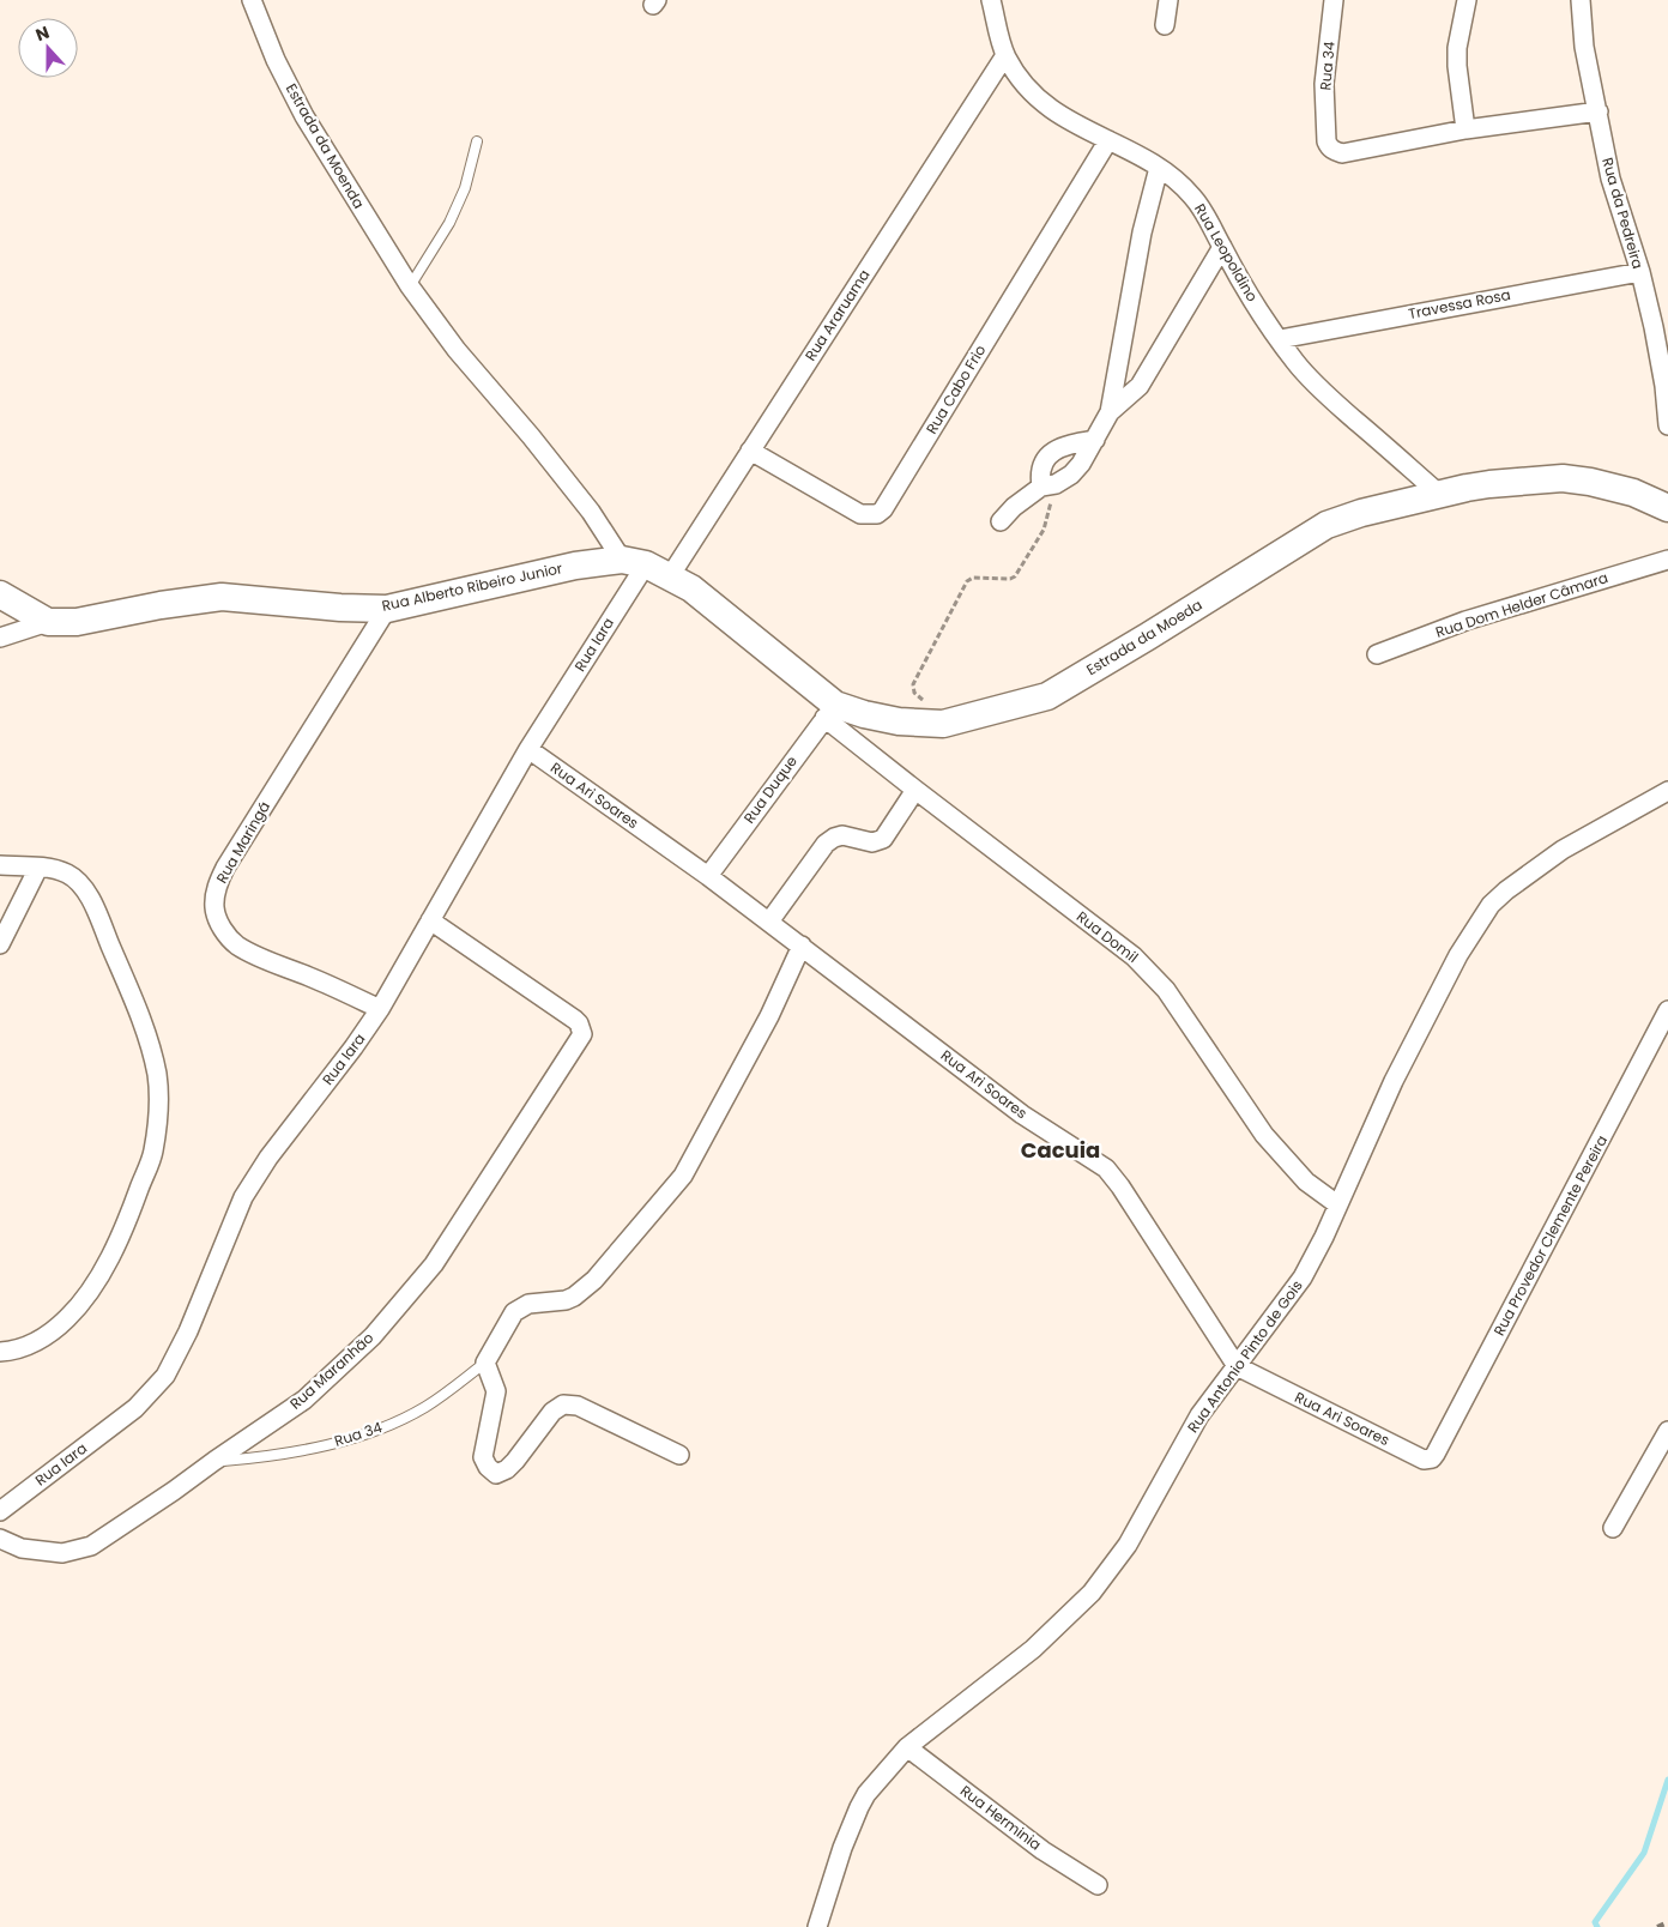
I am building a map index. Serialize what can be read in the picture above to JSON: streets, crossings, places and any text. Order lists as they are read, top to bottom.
{
  "streets": {
    "main road": ["Rua Alberto Ribeiro Junior", "Estrada da Moeda"],
    "street": [
      "Rua 34",
      "Estrada da Moenda",
      "Rua da Pedreira",
      "Rua Leopoldino",
      "Travessa Rosa",
      "Rua Araruama",
      "Rua Cabo Frio",
      "Rua Dom Helder Câmara",
      "Rua Iara",
      "Rua Duque",
      "Rua Ari Soares",
      "Rua Maringá",
      "Rua Domil",
      "Rua Provedor Clemente Pereira",
      "Rua Antonio Pinto de Gois",
      "Rua Maranhão",
      "Rua Herminia"
    ]
  },
  "crossings": [
    ["Rua 34", "Rua Maranhão"],
    ["Estrada da Moenda", "Rua Alberto Ribeiro Junior"],
    ["Estrada da Moenda", "Rua Iara"],
    ["Rua da Pedreira", "Travessa Rosa"],
    ["Rua Leopoldino", "Travessa Rosa"],
    ["Rua Leopoldino", "Rua Araruama"],
    ["Rua Leopoldino", "Rua Cabo Frio"],
    ["Rua Leopoldino", "Estrada da Moeda"],
    ["Rua Araruama", "Rua Cabo Frio"],
    ["Rua Alberto Ribeiro Junior", "Rua Iara"],
    ["Rua Alberto Ribeiro Junior", "Rua Maringá"],
    ["Estrada da Moeda", "Rua Duque"],
    ["Estrada da Moeda", "Rua Domil"],
    ["Rua Iara", "Rua Ari Soares"],
    ["Rua Iara", "Rua Maringá"],
    ["Rua Iara", "Rua Maranhão"],
    ["Rua Duque", "Rua Ari Soares"],
    ["Rua Duque", "Rua Domil"],
    ["Rua Ari Soares", "Rua Provedor Clemente Pereira"],
    ["Rua Ari Soares", "Rua Antonio Pinto de Gois"],
    ["Rua Domil", "Rua Antonio Pinto de Gois"],
    ["Rua Antonio Pinto de Gois", "Rua Herminia"]
  ],
  "districts": ["Cacuia"],
  "north": "top"
}
